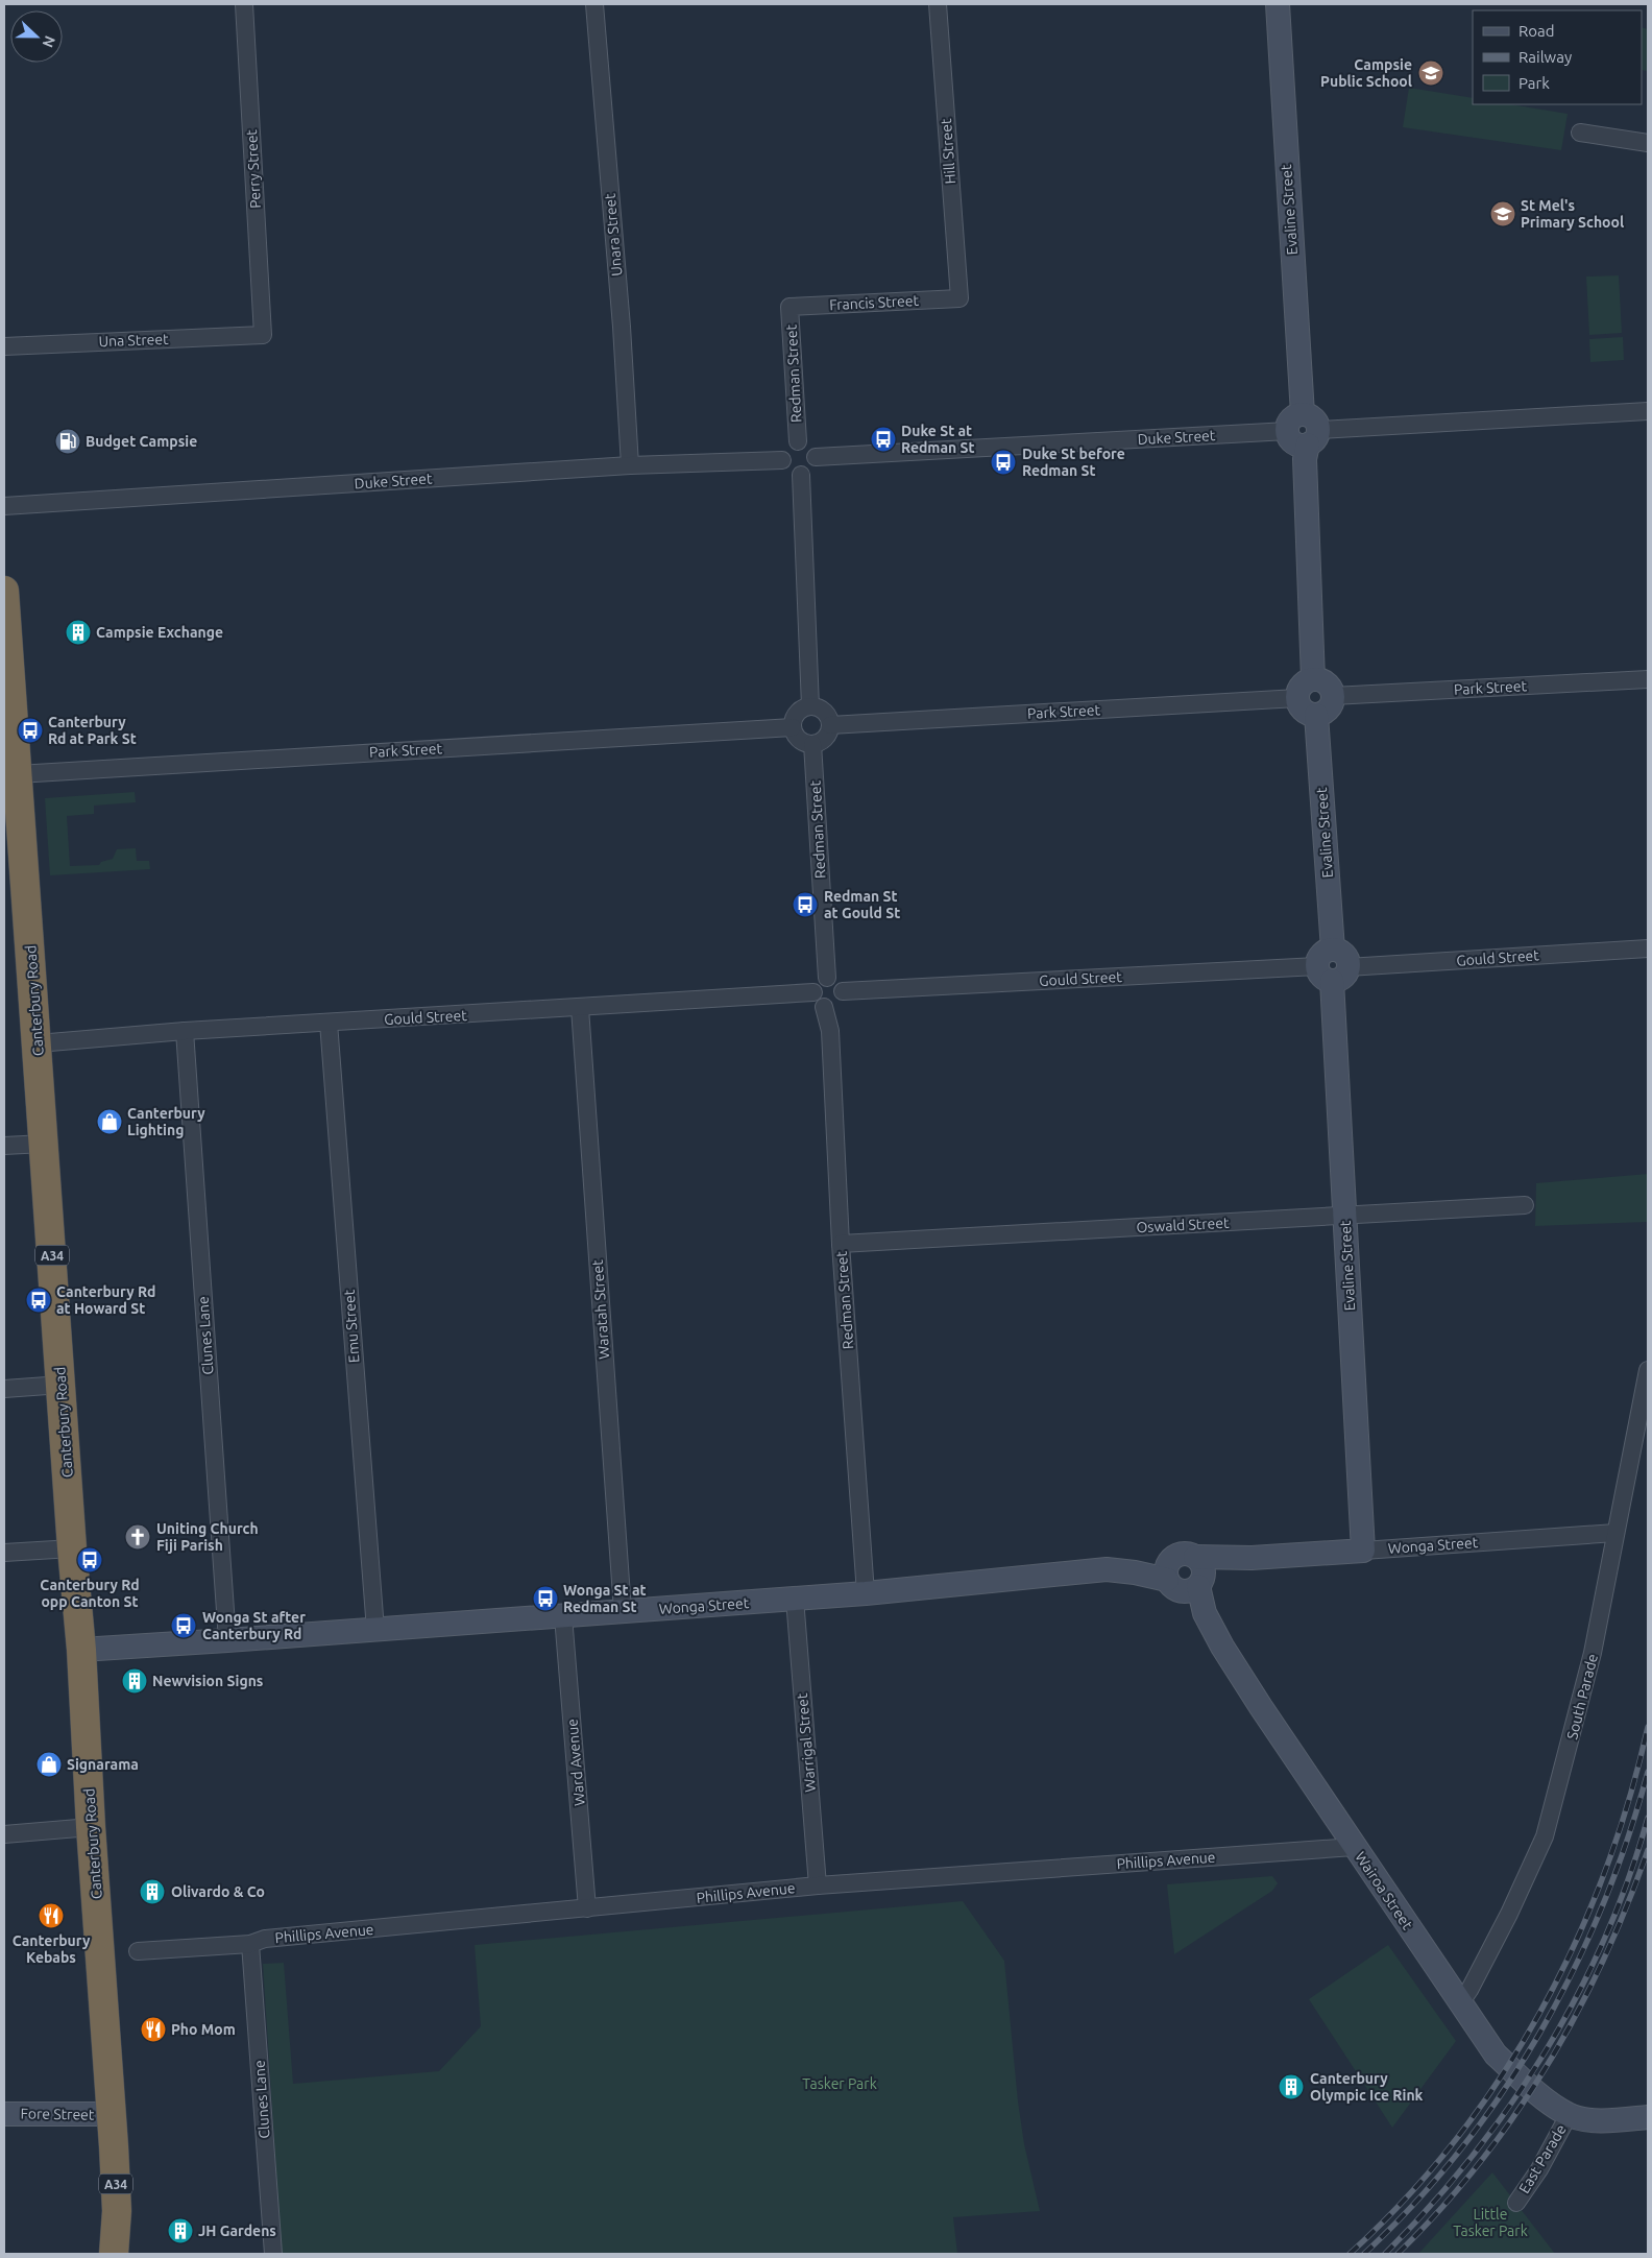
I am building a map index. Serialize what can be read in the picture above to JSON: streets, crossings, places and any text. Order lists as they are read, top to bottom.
{
  "streets": {
    "highway": ["Canterbury Road", "A34"],
    "street": [
      "Hill Street",
      "Perry Street",
      "Evaline Street",
      "Unara Street",
      "Francis Street",
      "Una Street",
      "Redman Street",
      "Duke Street",
      "Park Street",
      "Gould Street",
      "Oswald Street",
      "Waratah Street",
      "Emu Street",
      "Clunes Lane",
      "Wonga Street",
      "South Parade",
      "Warrigal Street",
      "Ward Avenue",
      "Phillips Avenue",
      "Wairoa Street",
      "Fore Street",
      "East Parade"
    ]
  },
  "crossings": [
    ["Hill Street", "Francis Street"],
    ["Perry Street", "Una Street"],
    ["Evaline Street", "Duke Street"],
    ["Evaline Street", "Park Street"],
    ["Evaline Street", "Gould Street"],
    ["Evaline Street", "Oswald Street"],
    ["Evaline Street", "Wonga Street"],
    ["Unara Street", "Duke Street"],
    ["Francis Street", "Redman Street"],
    ["Redman Street", "Duke Street"],
    ["Redman Street", "Park Street"],
    ["Redman Street", "Gould Street"],
    ["Redman Street", "Oswald Street"],
    ["Redman Street", "Wonga Street"],
    ["Park Street", "Canterbury Road"],
    ["Gould Street", "Canterbury Road"],
    ["Gould Street", "Waratah Street"],
    ["Gould Street", "Emu Street"],
    ["Gould Street", "Clunes Lane"],
    ["Canterbury Road", "Wonga Street"],
    ["Canterbury Road", "Fore Street"],
    ["Waratah Street", "Wonga Street"],
    ["Emu Street", "Wonga Street"],
    ["Clunes Lane", "Wonga Street"],
    ["Clunes Lane", "Phillips Avenue"],
    ["Wonga Street", "South Parade"],
    ["Wonga Street", "Warrigal Street"],
    ["Wonga Street", "Ward Avenue"],
    ["Wonga Street", "Wairoa Street"],
    ["South Parade", "Wairoa Street"],
    ["Warrigal Street", "Phillips Avenue"],
    ["Ward Avenue", "Phillips Avenue"],
    ["Phillips Avenue", "Wairoa Street"],
    ["Wairoa Street", "East Parade"]
  ],
  "parks": ["Tasker Park", "Little Tasker Park"],
  "places": {
    "school or university": ["Campsie Public School", "St Mel's Primary School"],
    "bus stop": [
      "Duke St at Redman St",
      "Duke St before Redman St",
      "Canterbury Rd at Park St",
      "Redman St at Gould St",
      "Canterbury Rd at Howard St",
      "Canterbury Rd opp Canton St",
      "Wonga St at Redman St",
      "Wonga St after Canterbury Rd"
    ],
    "fuel station": ["Budget Campsie"],
    "building": [
      "Campsie Exchange",
      "Newvision Signs",
      "Olivardo & Co",
      "Canterbury Olympic Ice Rink",
      "JH Gardens"
    ],
    "shop": ["Canterbury Lighting", "Signarama"],
    "church": ["Uniting Church Fiji Parish"],
    "restaurant": ["Canterbury Kebabs", "Pho Mom"]
  },
  "legend": ["Road", "Railway", "Park"],
  "north": "right"
}
